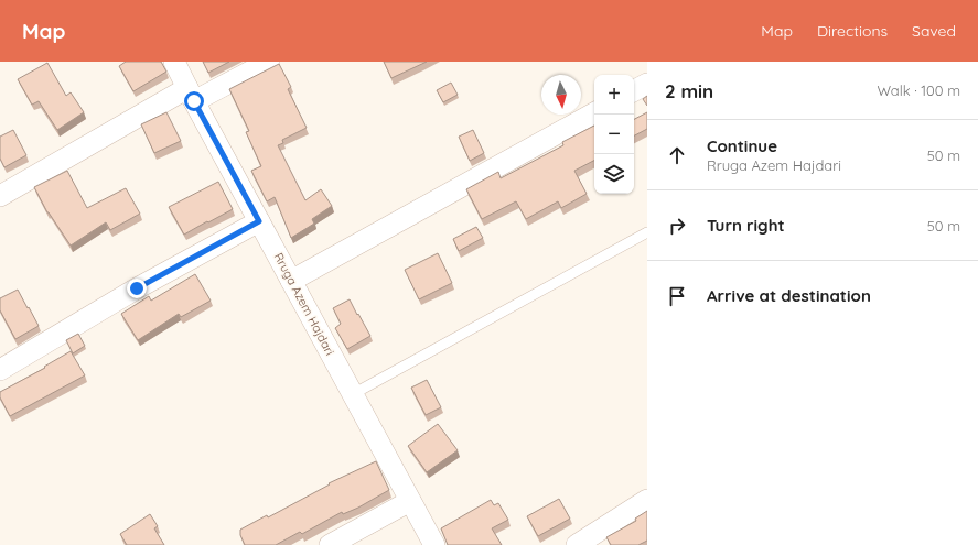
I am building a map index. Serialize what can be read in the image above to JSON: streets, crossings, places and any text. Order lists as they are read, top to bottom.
{
  "streets": {
    "street": ["Rruga Azem Hajdari"]
  },
  "north": "bottom",
  "page": {
    "header": "Map",
    "nav": ["Map", "Directions", "Saved"],
    "heading": ["2 min", "Walk · 100 m"],
    "map_buttons": ["+", "−"],
    "list": [
      ["Continue", "Rruga Azem Hajdari", "50 m"],
      ["Turn right", "50 m"],
      "Arrive at destination"
    ]
  }
}
